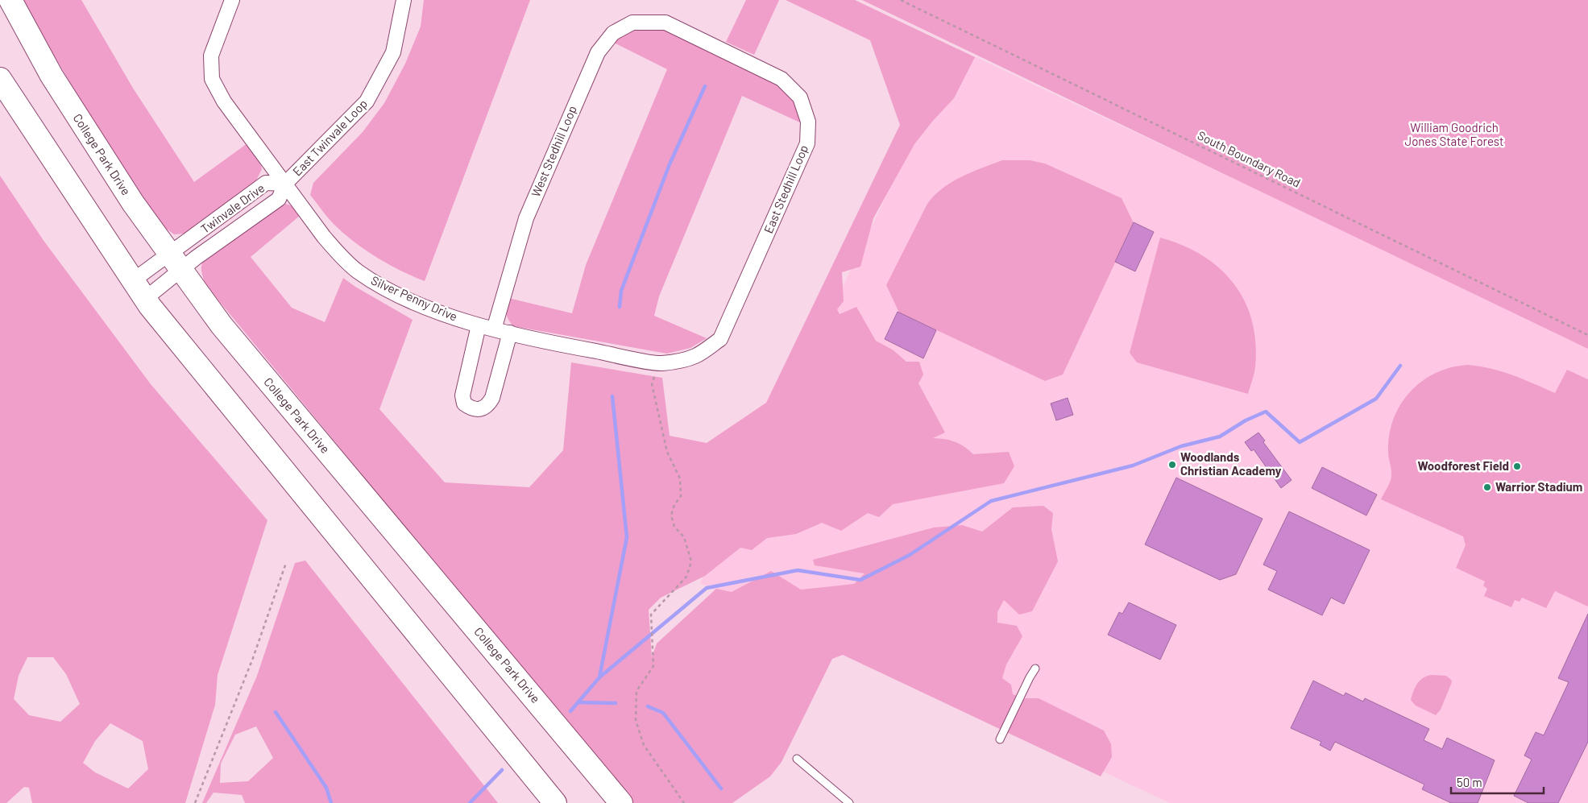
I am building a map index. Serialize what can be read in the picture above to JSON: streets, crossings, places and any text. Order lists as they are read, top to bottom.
{
  "streets": {
    "main road": ["College Park Drive"],
    "street": [
      "East Twinvale Loop",
      "West Stedhill Loop",
      "East Stedhill Loop",
      "Twinvale Drive",
      "Silver Penny Drive"
    ],
    "path": ["South Boundary Road"]
  },
  "crossings": [
    ["East Twinvale Loop", "Twinvale Drive"],
    ["East Twinvale Loop", "Silver Penny Drive"],
    ["West Stedhill Loop", "East Stedhill Loop"],
    ["West Stedhill Loop", "Silver Penny Drive"],
    ["College Park Drive", "Twinvale Drive"],
    ["East Stedhill Loop", "Silver Penny Drive"],
    ["Twinvale Drive", "Silver Penny Drive"]
  ],
  "parks": ["William Goodrich Jones State Forest"],
  "places": ["Woodlands Christian Academy", "Woodforest Field", "Warrior Stadium"],
  "scale_bar": "50 m"
}
